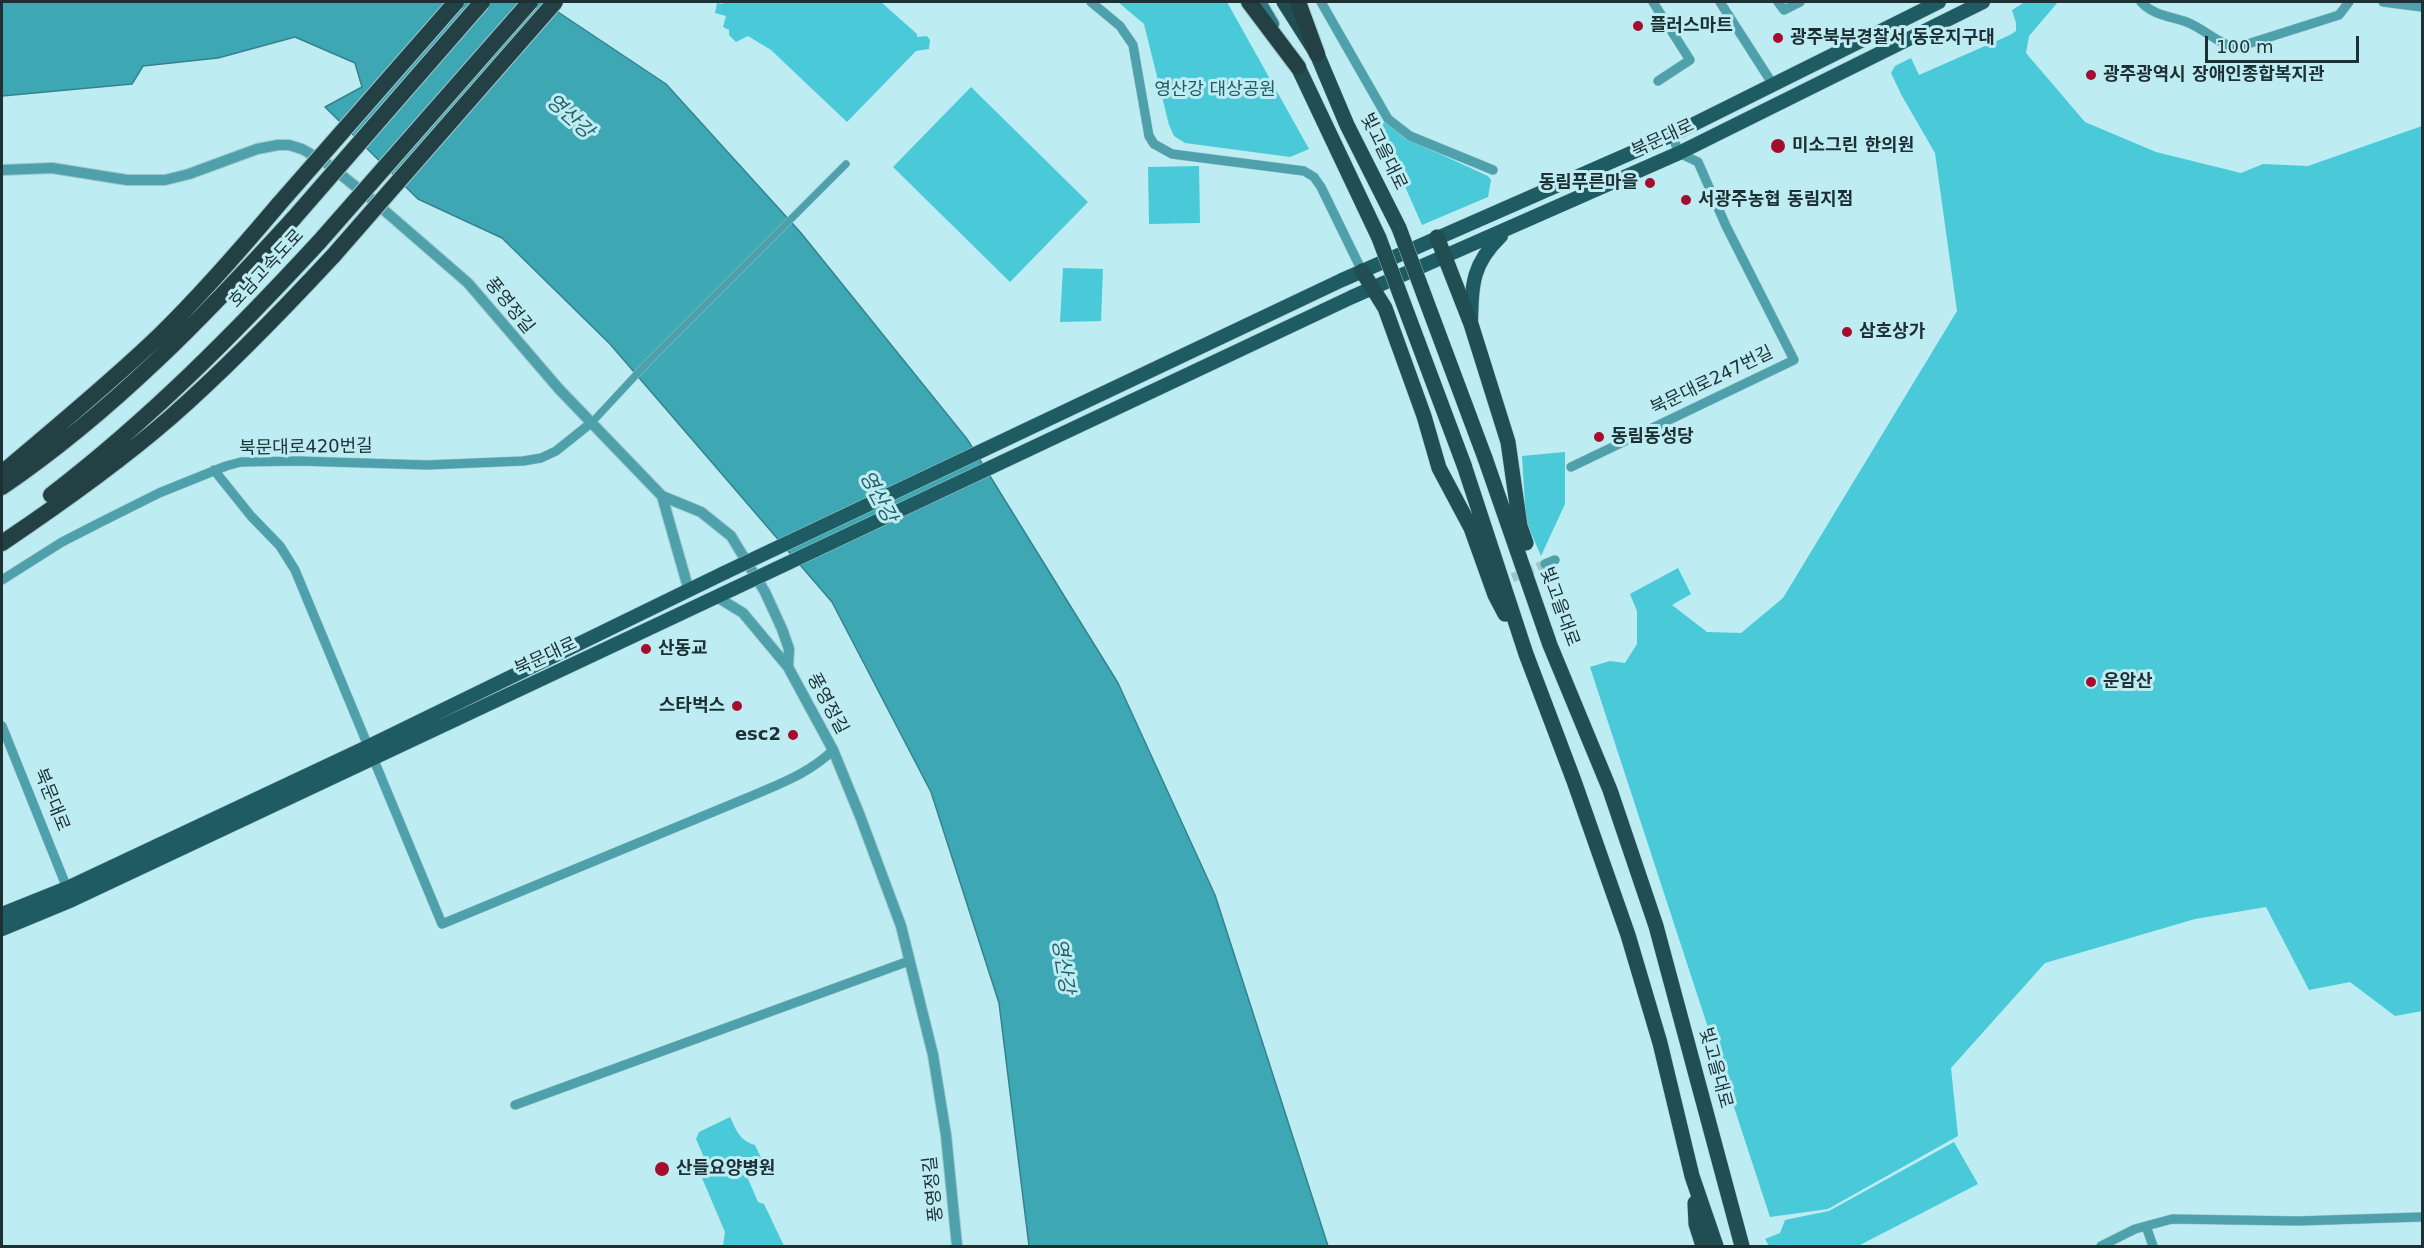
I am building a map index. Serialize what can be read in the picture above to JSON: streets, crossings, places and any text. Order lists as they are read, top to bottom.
{
  "streets": {
    "highway": ["빛고을대로", "호남고속도로"],
    "main road": ["북문대로"],
    "street": ["풍영정길", "북문대로247번길", "북문대로420번길"]
  },
  "crossings": [
    ["북문대로", "풍영정길"],
    ["북문대로", "북문대로247번길"],
    ["풍영정길", "북문대로420번길"]
  ],
  "water": ["영산강"],
  "parks": ["영산강 대상공원"],
  "places": [
    "플러스마트",
    "광주북부경찰서 동운지구대",
    "광주광역시 장애인종합복지관",
    "미소그린 한의원",
    "동림푸른마을",
    "서광주농협 동림지점",
    "삼호상가",
    "동림동성당",
    "산동교",
    "운암산",
    "스타벅스",
    "esc2",
    "산들요양병원"
  ],
  "scale_bar": "100 m"
}
